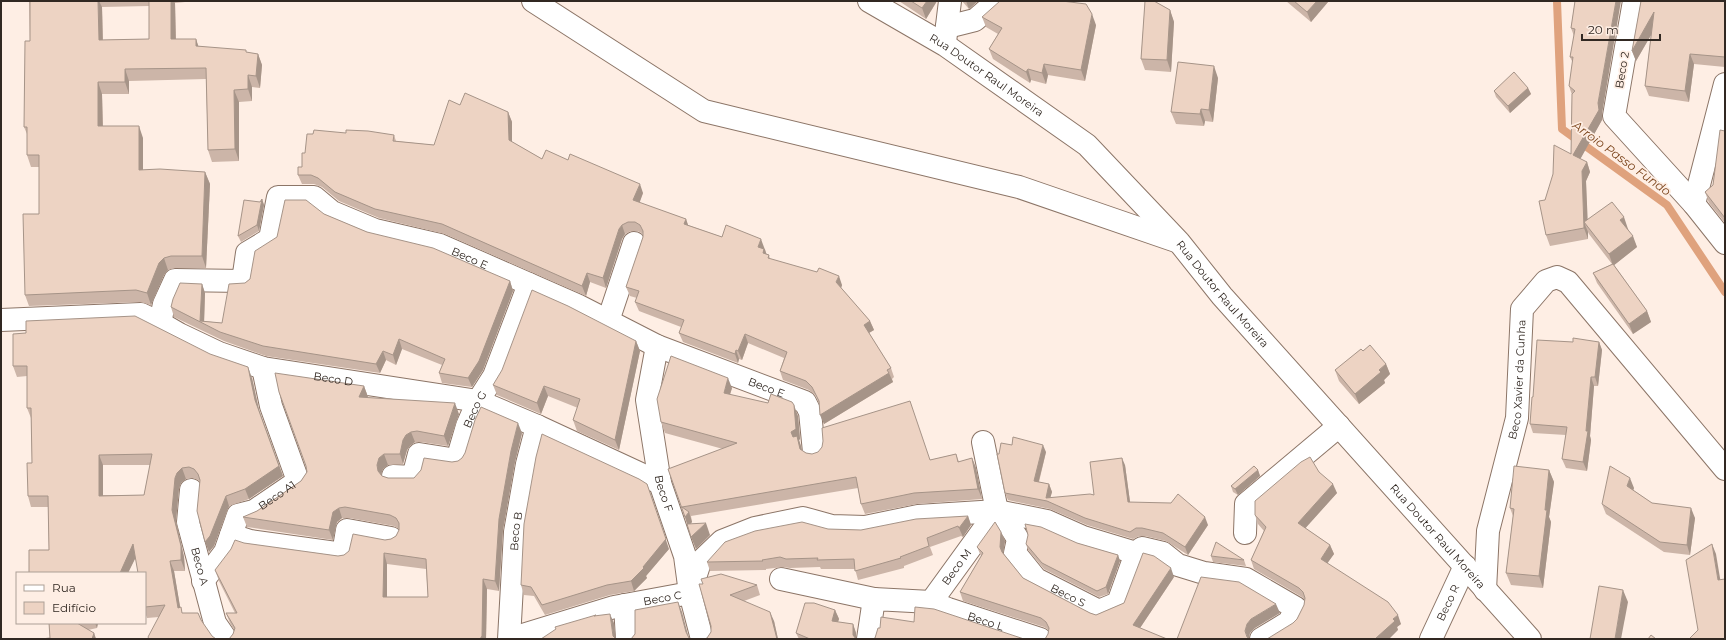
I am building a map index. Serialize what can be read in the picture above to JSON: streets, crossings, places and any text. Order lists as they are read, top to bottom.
{
  "streets": {
    "street": [
      "Beco 2",
      "Rua Doutor Raul Moreira",
      "Beco E",
      "Beco D",
      "Beco Xavier da Cunha",
      "Beco G",
      "Beco F",
      "Beco A1",
      "Beco B",
      "Beco A",
      "Beco M",
      "Beco S",
      "Beco C",
      "Beco R",
      "Beco L"
    ]
  },
  "crossings": [
    ["Rua Doutor Raul Moreira", "Beco Xavier da Cunha"],
    ["Rua Doutor Raul Moreira", "Beco R"],
    ["Beco E", "Beco D"],
    ["Beco E", "Beco G"],
    ["Beco E", "Beco F"],
    ["Beco D", "Beco G"],
    ["Beco D", "Beco F"],
    ["Beco D", "Beco A1"],
    ["Beco D", "Beco B"],
    ["Beco F", "Beco C"],
    ["Beco A1", "Beco A"],
    ["Beco B", "Beco C"],
    ["Beco M", "Beco S"],
    ["Beco M", "Beco C"],
    ["Beco M", "Beco L"],
    ["Beco S", "Beco C"]
  ],
  "water": ["Arroio Passo Fundo"],
  "legend": ["Rua", "Edifício"],
  "scale_bar": "20 m"
}
